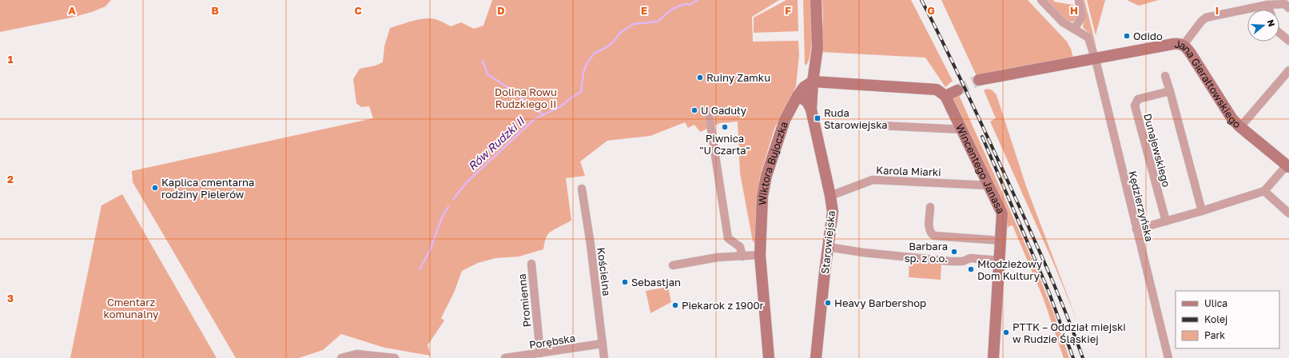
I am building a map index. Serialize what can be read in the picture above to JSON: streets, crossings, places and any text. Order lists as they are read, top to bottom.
{
  "streets": {
    "street": [
      "Jana Gierałtowskiego",
      "Dunajewskiego",
      "Wiktora Bujoczka",
      "Wincentego Janasa",
      "Karola Miarki",
      "Kędzierzyńska",
      "Starowiejska",
      "Kościelna",
      "Promienna",
      "Porębska"
    ]
  },
  "crossings": [
    ["Jana Gierałtowskiego", "Kędzierzyńska"],
    ["Wiktora Bujoczka", "Starowiejska"],
    ["Wincentego Janasa", "Karola Miarki"],
    ["Karola Miarki", "Starowiejska"],
    ["Kościelna", "Porębska"],
    ["Promienna", "Porębska"]
  ],
  "water": ["Rów Rudzki II"],
  "parks": ["Dolina Rowu Rudzkiego II", "Cmentarz komunalny"],
  "places": {
    "other": [
      "Odido",
      "Ruiny Zamku",
      "U Gaduły",
      "Piwnica \"U Czarta\"",
      "Kaplica cmentarna rodziny Pielerów",
      "Barbara sp. z o.o.",
      "Młodzieżowy Dom Kultury",
      "Sebastjan",
      "Heavy Barbershop",
      "Piekarok z 1900r",
      "PTTK – Oddział miejski w Rudzie Śląskiej"
    ],
    "transit": ["Ruda Starowiejska"]
  },
  "legend": ["Ulica", "Kolej", "Park"],
  "north": "right",
  "grid": {
    "columns": [
      "A",
      "B",
      "C",
      "D",
      "E",
      "F",
      "G",
      "H",
      "I"
    ],
    "rows": ["1", "2", "3"]
  }
}
